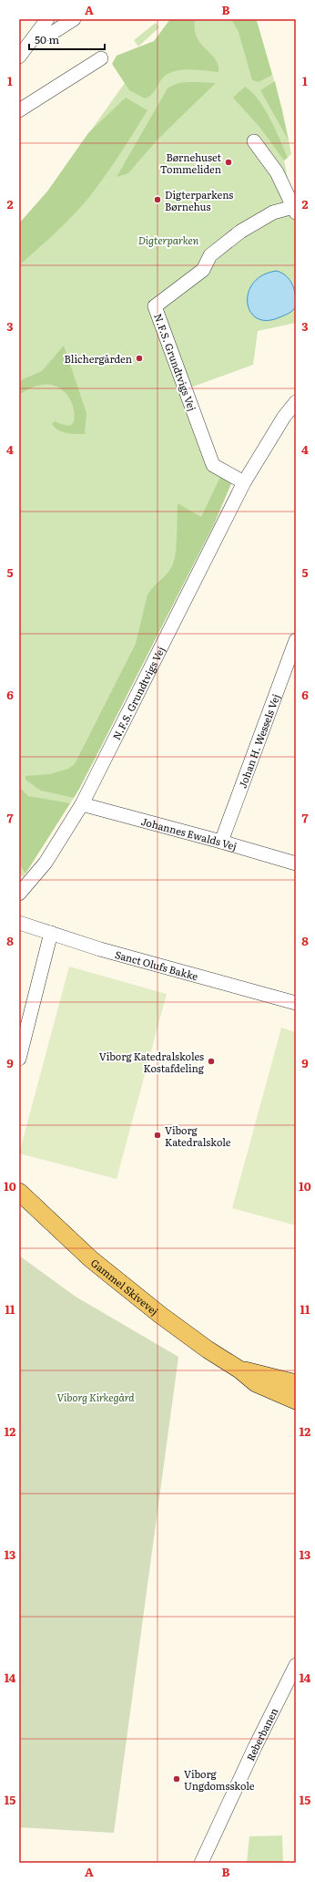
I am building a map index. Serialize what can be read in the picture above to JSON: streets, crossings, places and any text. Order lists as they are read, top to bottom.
{
  "streets": {
    "main road": ["Gammel Skivevej"],
    "street": [
      "N.F.S. Grundtvigs Vej",
      "Johan H. Wessels Vej",
      "Johannes Ewalds Vej",
      "Sanct Olufs Bakke",
      "Reberbanen"
    ]
  },
  "crossings": [
    ["N.F.S. Grundtvigs Vej", "Johannes Ewalds Vej"],
    ["Johan H. Wessels Vej", "Johannes Ewalds Vej"]
  ],
  "parks": ["Digterparken", "Viborg Kirkegård"],
  "places": [
    "Børnehuset Tommeliden",
    "Digterparkens Børnehus",
    "Blichergården",
    "Viborg Katedralskoles Kostafdeling",
    "Viborg Katedralskole",
    "Viborg Ungdomsskole"
  ],
  "scale_bar": "50 m",
  "grid": {
    "columns": ["A", "B"],
    "rows": [
      "1",
      "2",
      "3",
      "4",
      "5",
      "6",
      "7",
      "8",
      "9",
      "10",
      "11",
      "12",
      "13",
      "14",
      "15"
    ]
  }
}
